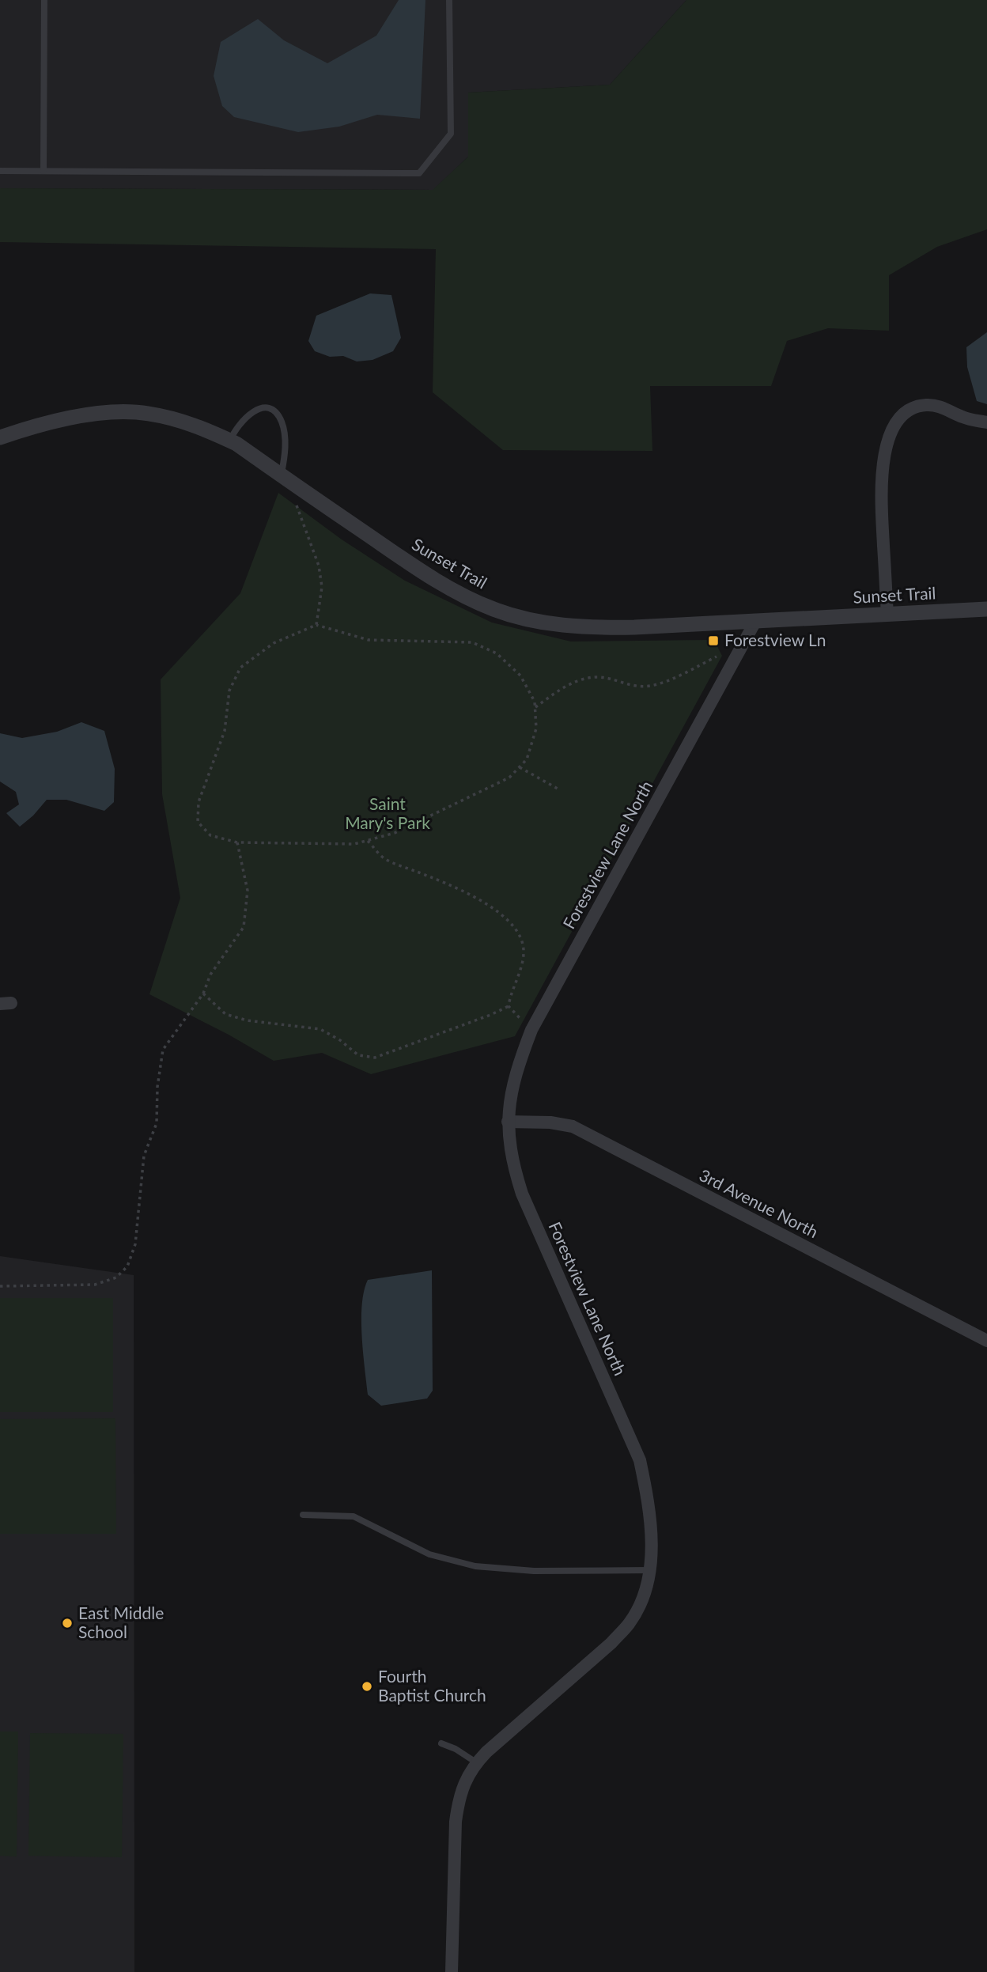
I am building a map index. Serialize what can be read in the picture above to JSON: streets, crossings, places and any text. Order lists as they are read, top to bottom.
{
  "streets": {
    "street": ["Sunset Trail", "Forestview Lane North", "3rd Avenue North"]
  },
  "crossings": [
    ["Sunset Trail", "Forestview Lane North"],
    ["Forestview Lane North", "3rd Avenue North"]
  ],
  "parks": ["Saint Mary's Park"],
  "places": {
    "transit": ["Forestview Ln"],
    "other": ["East Middle School", "Fourth Baptist Church"]
  }
}
